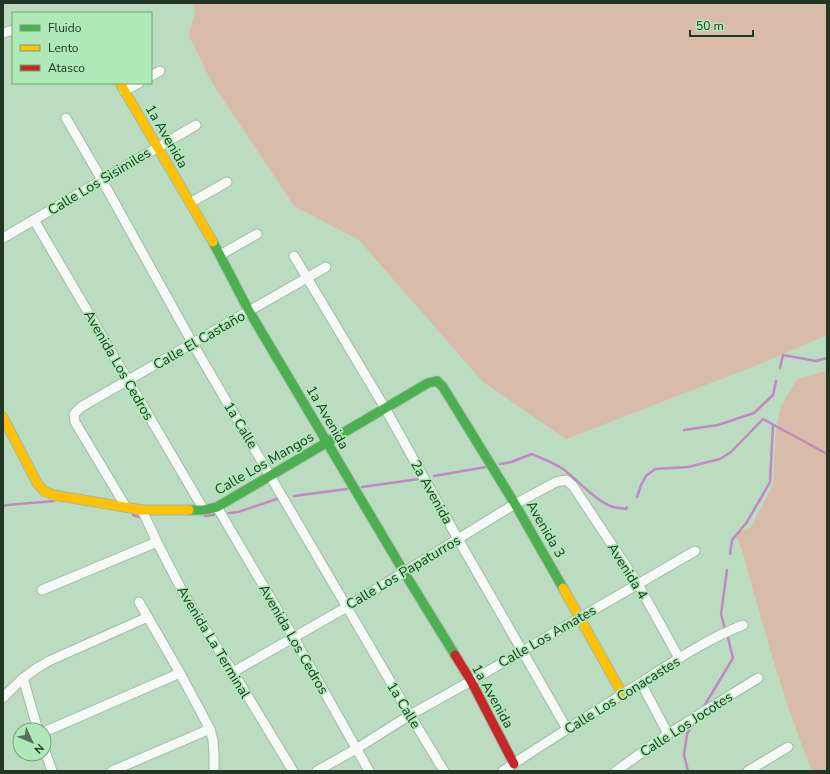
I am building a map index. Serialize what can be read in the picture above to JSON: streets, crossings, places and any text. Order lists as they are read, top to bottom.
{
  "streets": {
    "street": [
      "1a Avenida",
      "Calle Los Sisimiles",
      "Calle El Castaño",
      "Avenida Los Cedros",
      "1a Calle",
      "Calle Los Mangos",
      "2a Avenida",
      "Avenida 3",
      "Avenida 4",
      "Calle Los Papaturros",
      "Calle Los Amates",
      "Avenida La Terminal",
      "Calle Los Conacastes",
      "Calle Los Jocotes"
    ]
  },
  "crossings": [
    ["1a Avenida", "Calle Los Sisimiles"],
    ["1a Avenida", "Calle El Castaño"],
    ["1a Avenida", "Calle Los Mangos"],
    ["1a Avenida", "Calle Los Papaturros"],
    ["1a Avenida", "Calle Los Amates"],
    ["1a Avenida", "Calle Los Conacastes"],
    ["Calle Los Sisimiles", "Avenida Los Cedros"],
    ["Calle Los Sisimiles", "1a Calle"],
    ["Calle El Castaño", "Avenida Los Cedros"],
    ["Calle El Castaño", "1a Calle"],
    ["Calle El Castaño", "Calle Los Mangos"],
    ["Calle El Castaño", "2a Avenida"],
    ["Avenida Los Cedros", "Calle Los Mangos"],
    ["Avenida Los Cedros", "Calle Los Papaturros"],
    ["Avenida Los Cedros", "Calle Los Amates"],
    ["1a Calle", "Calle Los Mangos"],
    ["1a Calle", "Calle Los Papaturros"],
    ["1a Calle", "Calle Los Amates"],
    ["Calle Los Mangos", "2a Avenida"],
    ["Calle Los Mangos", "Avenida 3"],
    ["Calle Los Mangos", "Avenida La Terminal"],
    ["2a Avenida", "Calle Los Papaturros"],
    ["2a Avenida", "Calle Los Amates"],
    ["2a Avenida", "Calle Los Conacastes"],
    ["Avenida 3", "Calle Los Papaturros"],
    ["Avenida 3", "Calle Los Amates"],
    ["Avenida 3", "Calle Los Conacastes"],
    ["Avenida 4", "Calle Los Papaturros"],
    ["Avenida 4", "Calle Los Amates"],
    ["Avenida 4", "Calle Los Conacastes"],
    ["Calle Los Papaturros", "Avenida La Terminal"]
  ],
  "legend": ["Fluido", "Lento", "Atasco"],
  "scale_bar": "50 m",
  "north": "bottom right"
}
